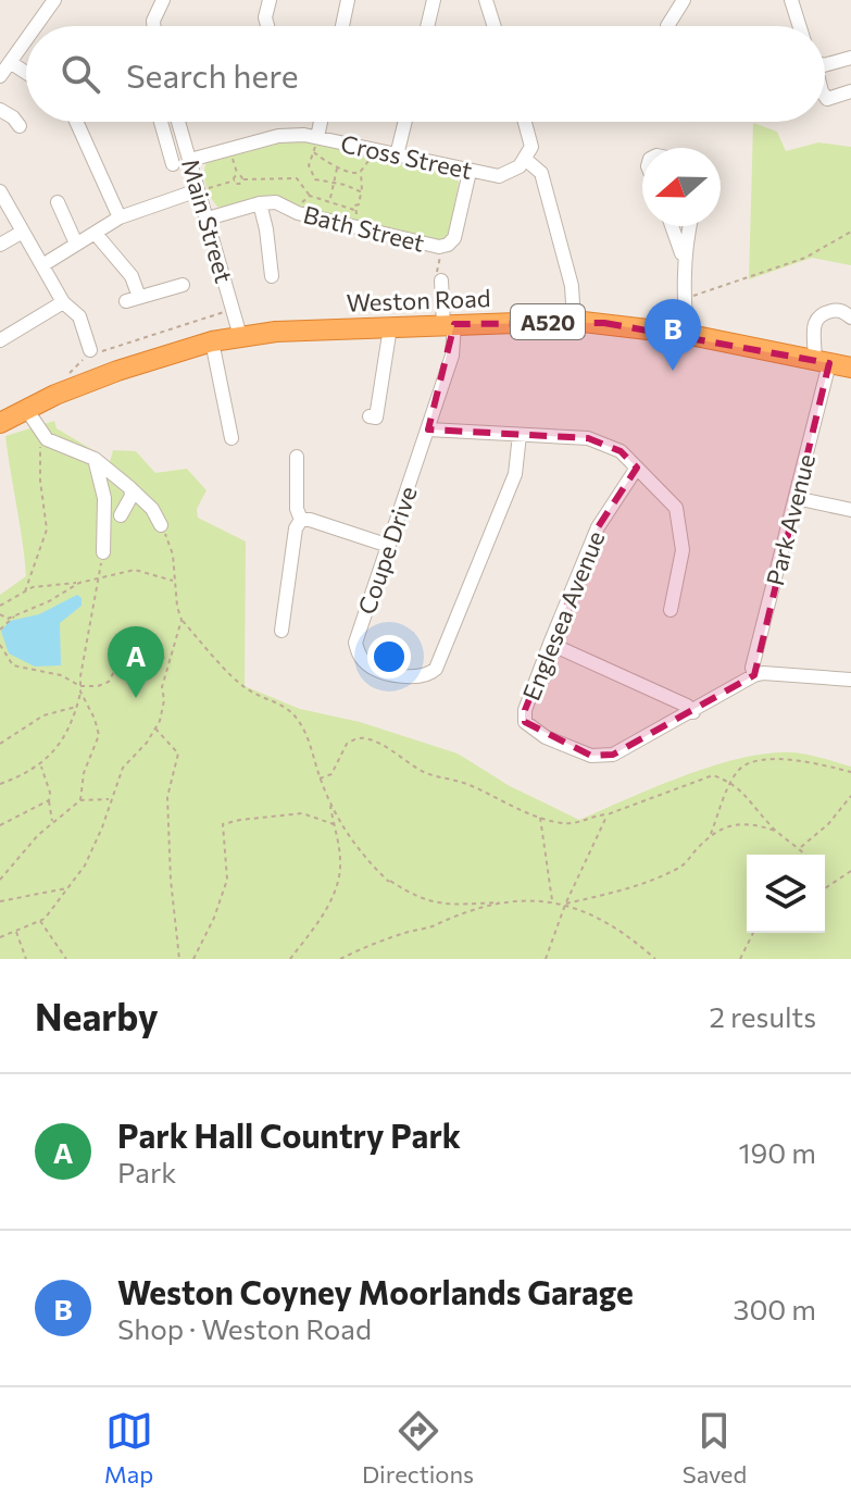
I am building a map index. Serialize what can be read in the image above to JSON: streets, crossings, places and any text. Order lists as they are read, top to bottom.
{
  "streets": {
    "highway": ["Weston Road", "A520"],
    "street": [
      "Cross Street",
      "Main Street",
      "Bath Street",
      "Park Avenue",
      "Coupe Drive",
      "Englesea Avenue"
    ]
  },
  "crossings": [
    ["Cross Street", "Main Street"],
    ["Cross Street", "Bath Street"],
    ["Main Street", "Weston Road"],
    ["Weston Road", "A520"],
    ["Weston Road", "Park Avenue"],
    ["Weston Road", "Coupe Drive"]
  ],
  "north": "left",
  "page": {
    "search": "Search here",
    "pins": ["B", "A"],
    "heading": ["Nearby", "2 results"],
    "list": [
      {
        "mark": "A",
        "name": "Park Hall Country Park",
        "note": "Park",
        "value": "190 m"
      },
      {
        "mark": "B",
        "name": "Weston Coyney Moorlands Garage",
        "note": "Shop · Weston Road",
        "value": "300 m"
      }
    ],
    "nav": ["Map", "Directions", "Saved"]
  }
}
